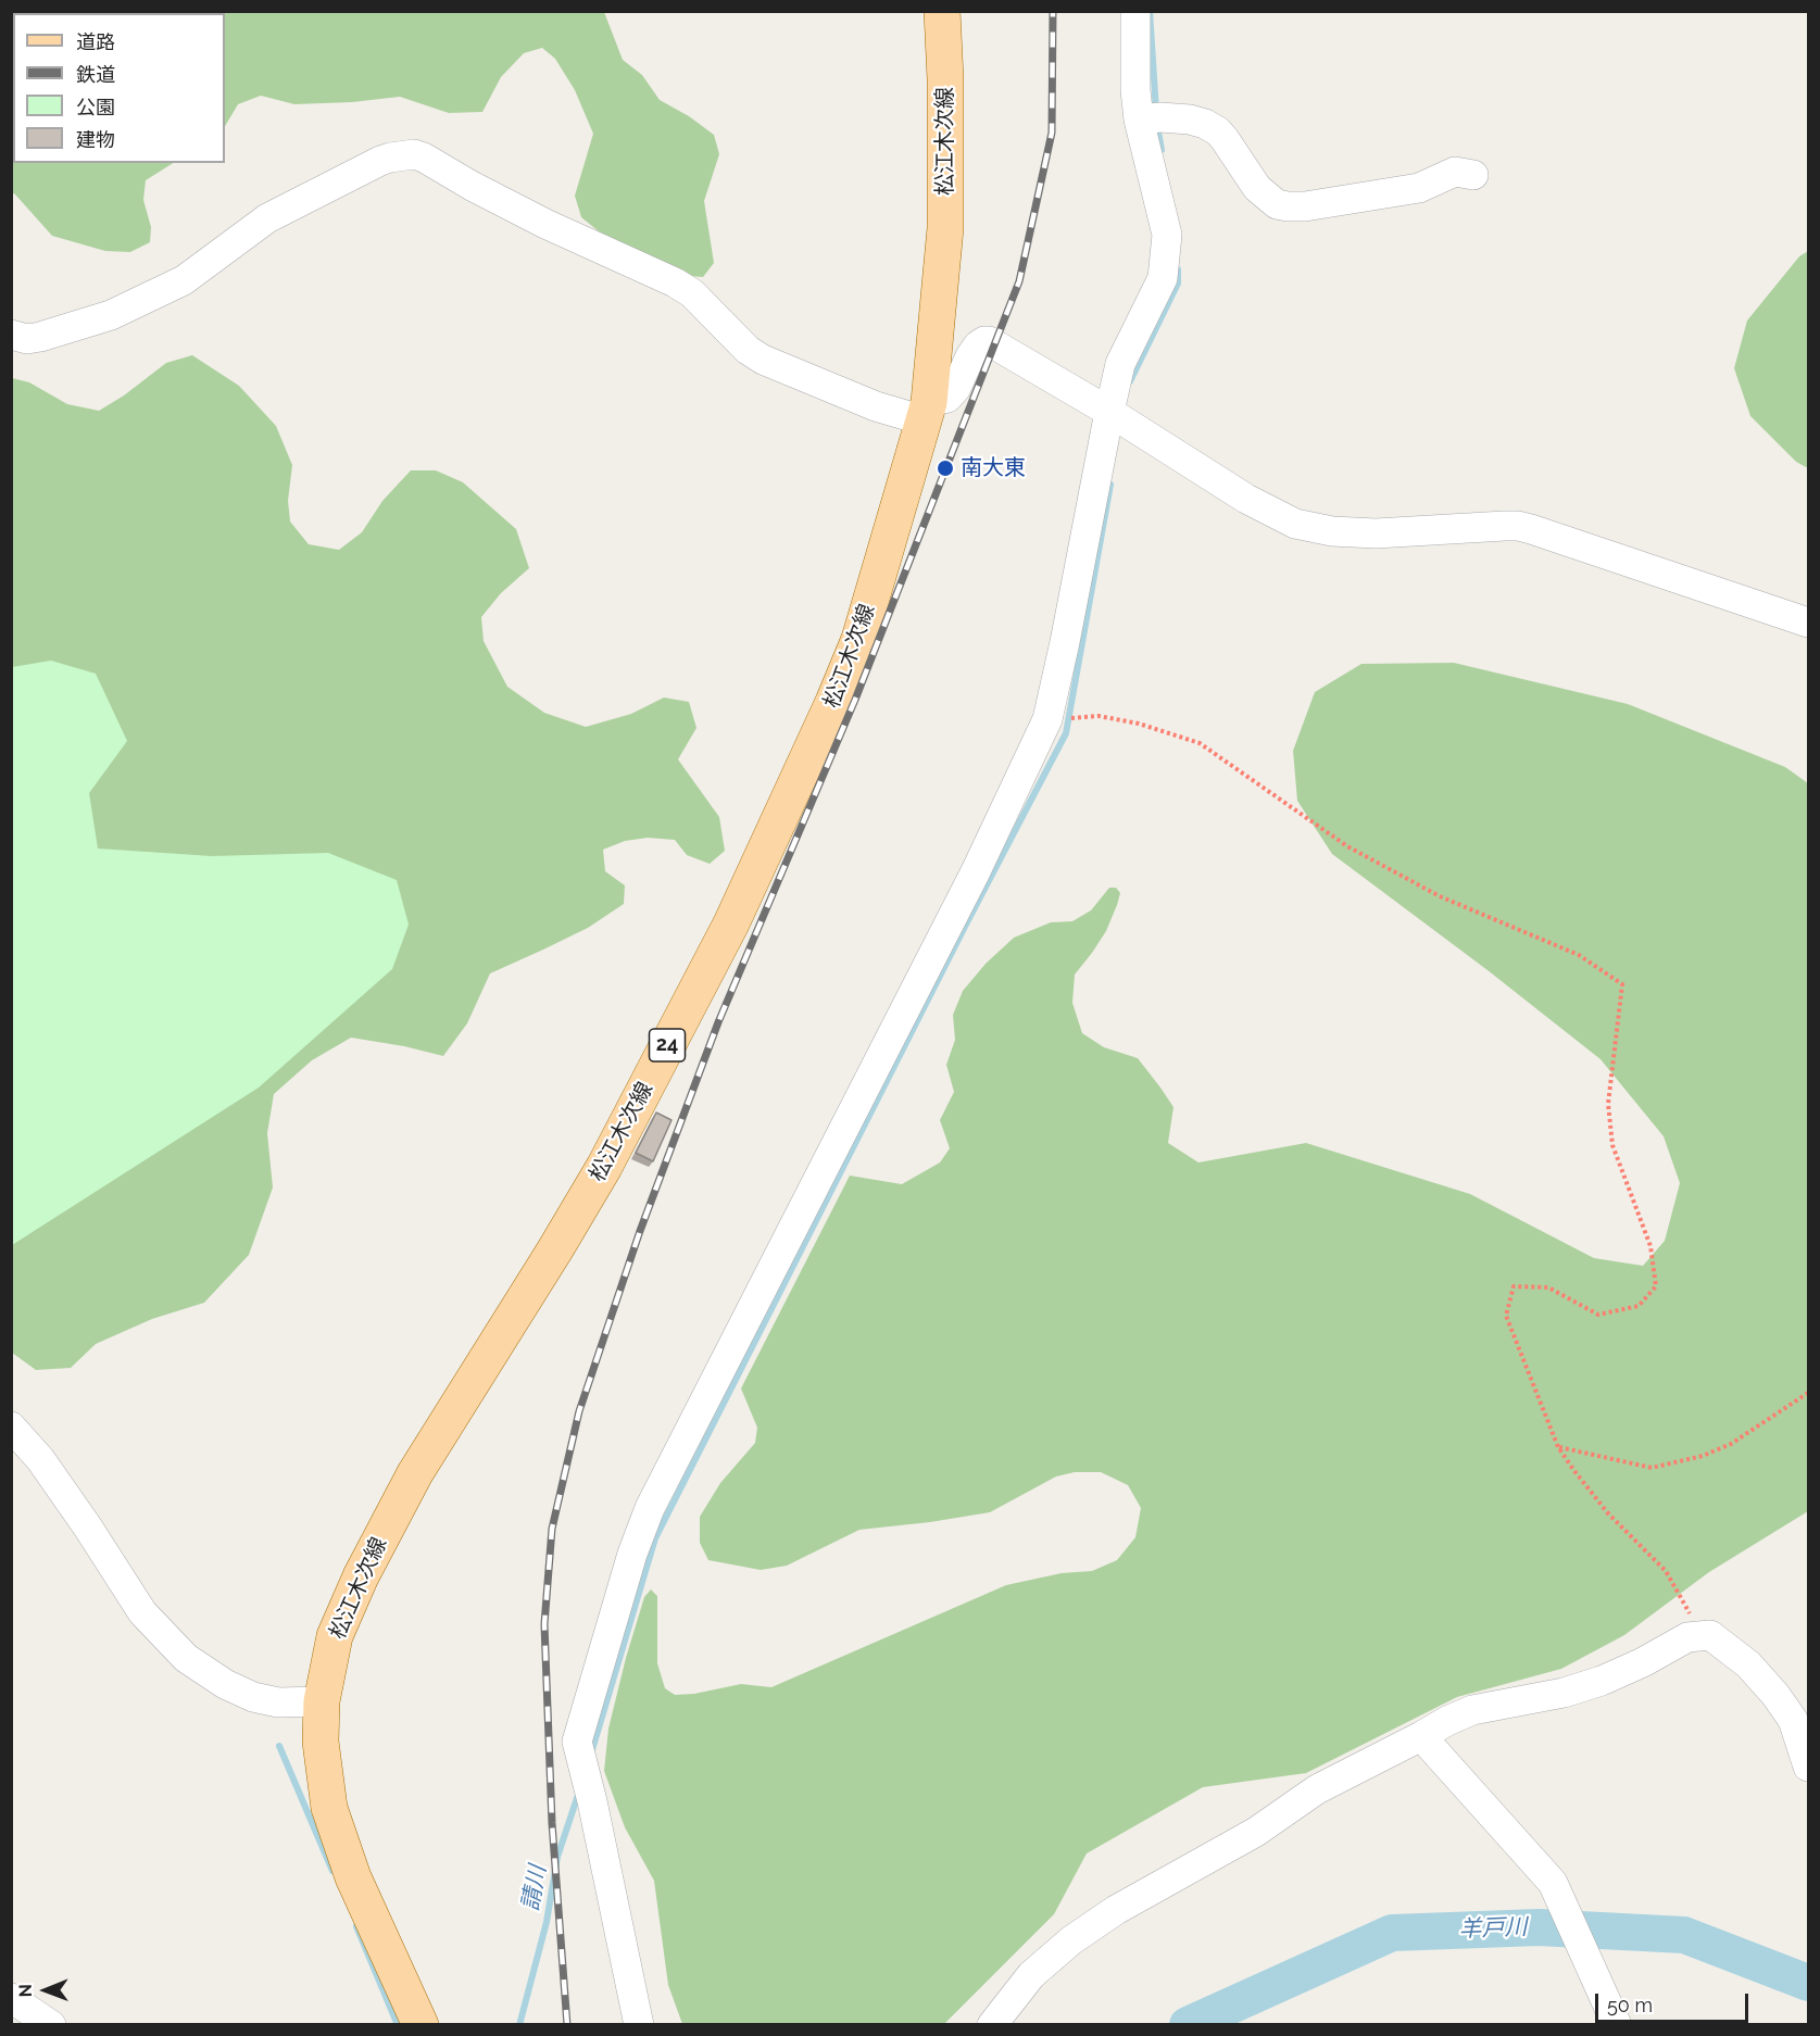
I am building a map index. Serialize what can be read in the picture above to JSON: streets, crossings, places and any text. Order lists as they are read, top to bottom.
{
  "streets": {
    "main road": ["松江木次線", "24"]
  },
  "water": ["請川", "羊戸川"],
  "places": ["南大東"],
  "legend": [
    "道路",
    "鉄道",
    "公園",
    "建物"
  ],
  "scale_bar": "50 m",
  "north": "left"
}
